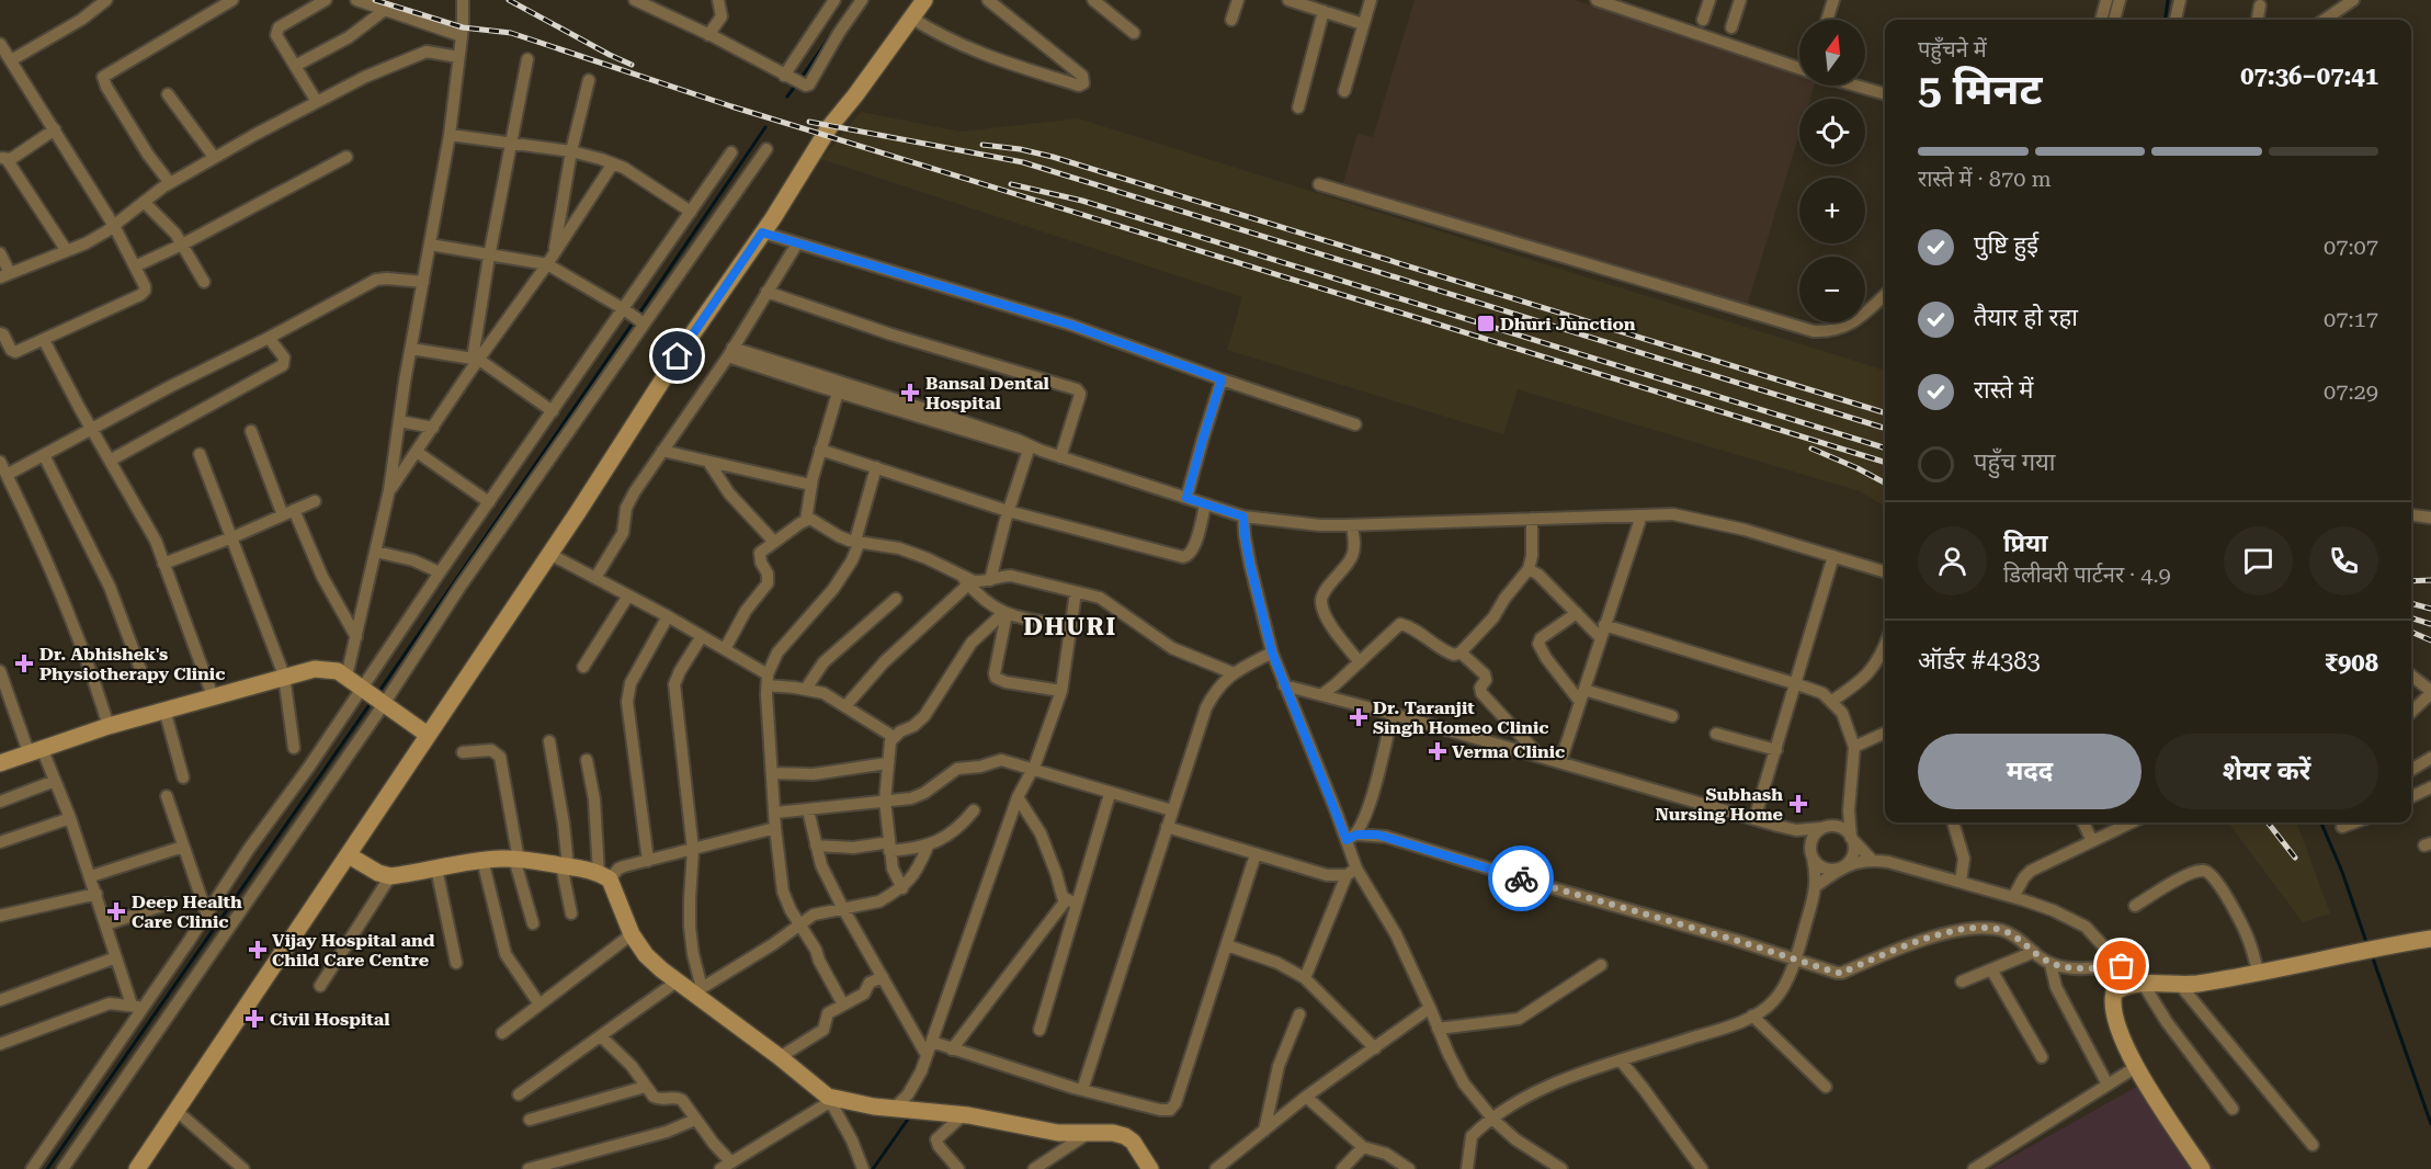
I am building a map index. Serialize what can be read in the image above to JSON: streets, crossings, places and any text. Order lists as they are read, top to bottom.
{
  "districts": ["DHURI"],
  "places": {
    "transit": ["Dhuri Junction"],
    "health": [
      "Bansal Dental Hospital",
      "Dr. Abhishek's Physiotherapy Clinic",
      "Dr. Taranjit Singh Homeo Clinic",
      "Verma Clinic",
      "Subhash Nursing Home",
      "Deep Health Care Clinic",
      "Vijay Hospital and Child Care Centre",
      "Civil Hospital"
    ]
  },
  "north": "top",
  "page": {
    "map_buttons": ["+", "−"],
    "heading": ["5 मिनट", "पहुँचने में", "07:36–07:41"],
    "panel": [
      "प्रिया",
      "डिलीवरी पार्टनर · 4.9",
      "ऑर्डर #4383",
      "₹908"
    ],
    "bar": "रास्ते में · 870 m",
    "list": [
      ["पुष्टि हुई", "07:07"],
      ["तैयार हो रहा", "07:17"],
      ["रास्ते में", "07:29"],
      "पहुँच गया"
    ],
    "buttons": ["मदद", "शेयर करें"]
  }
}
